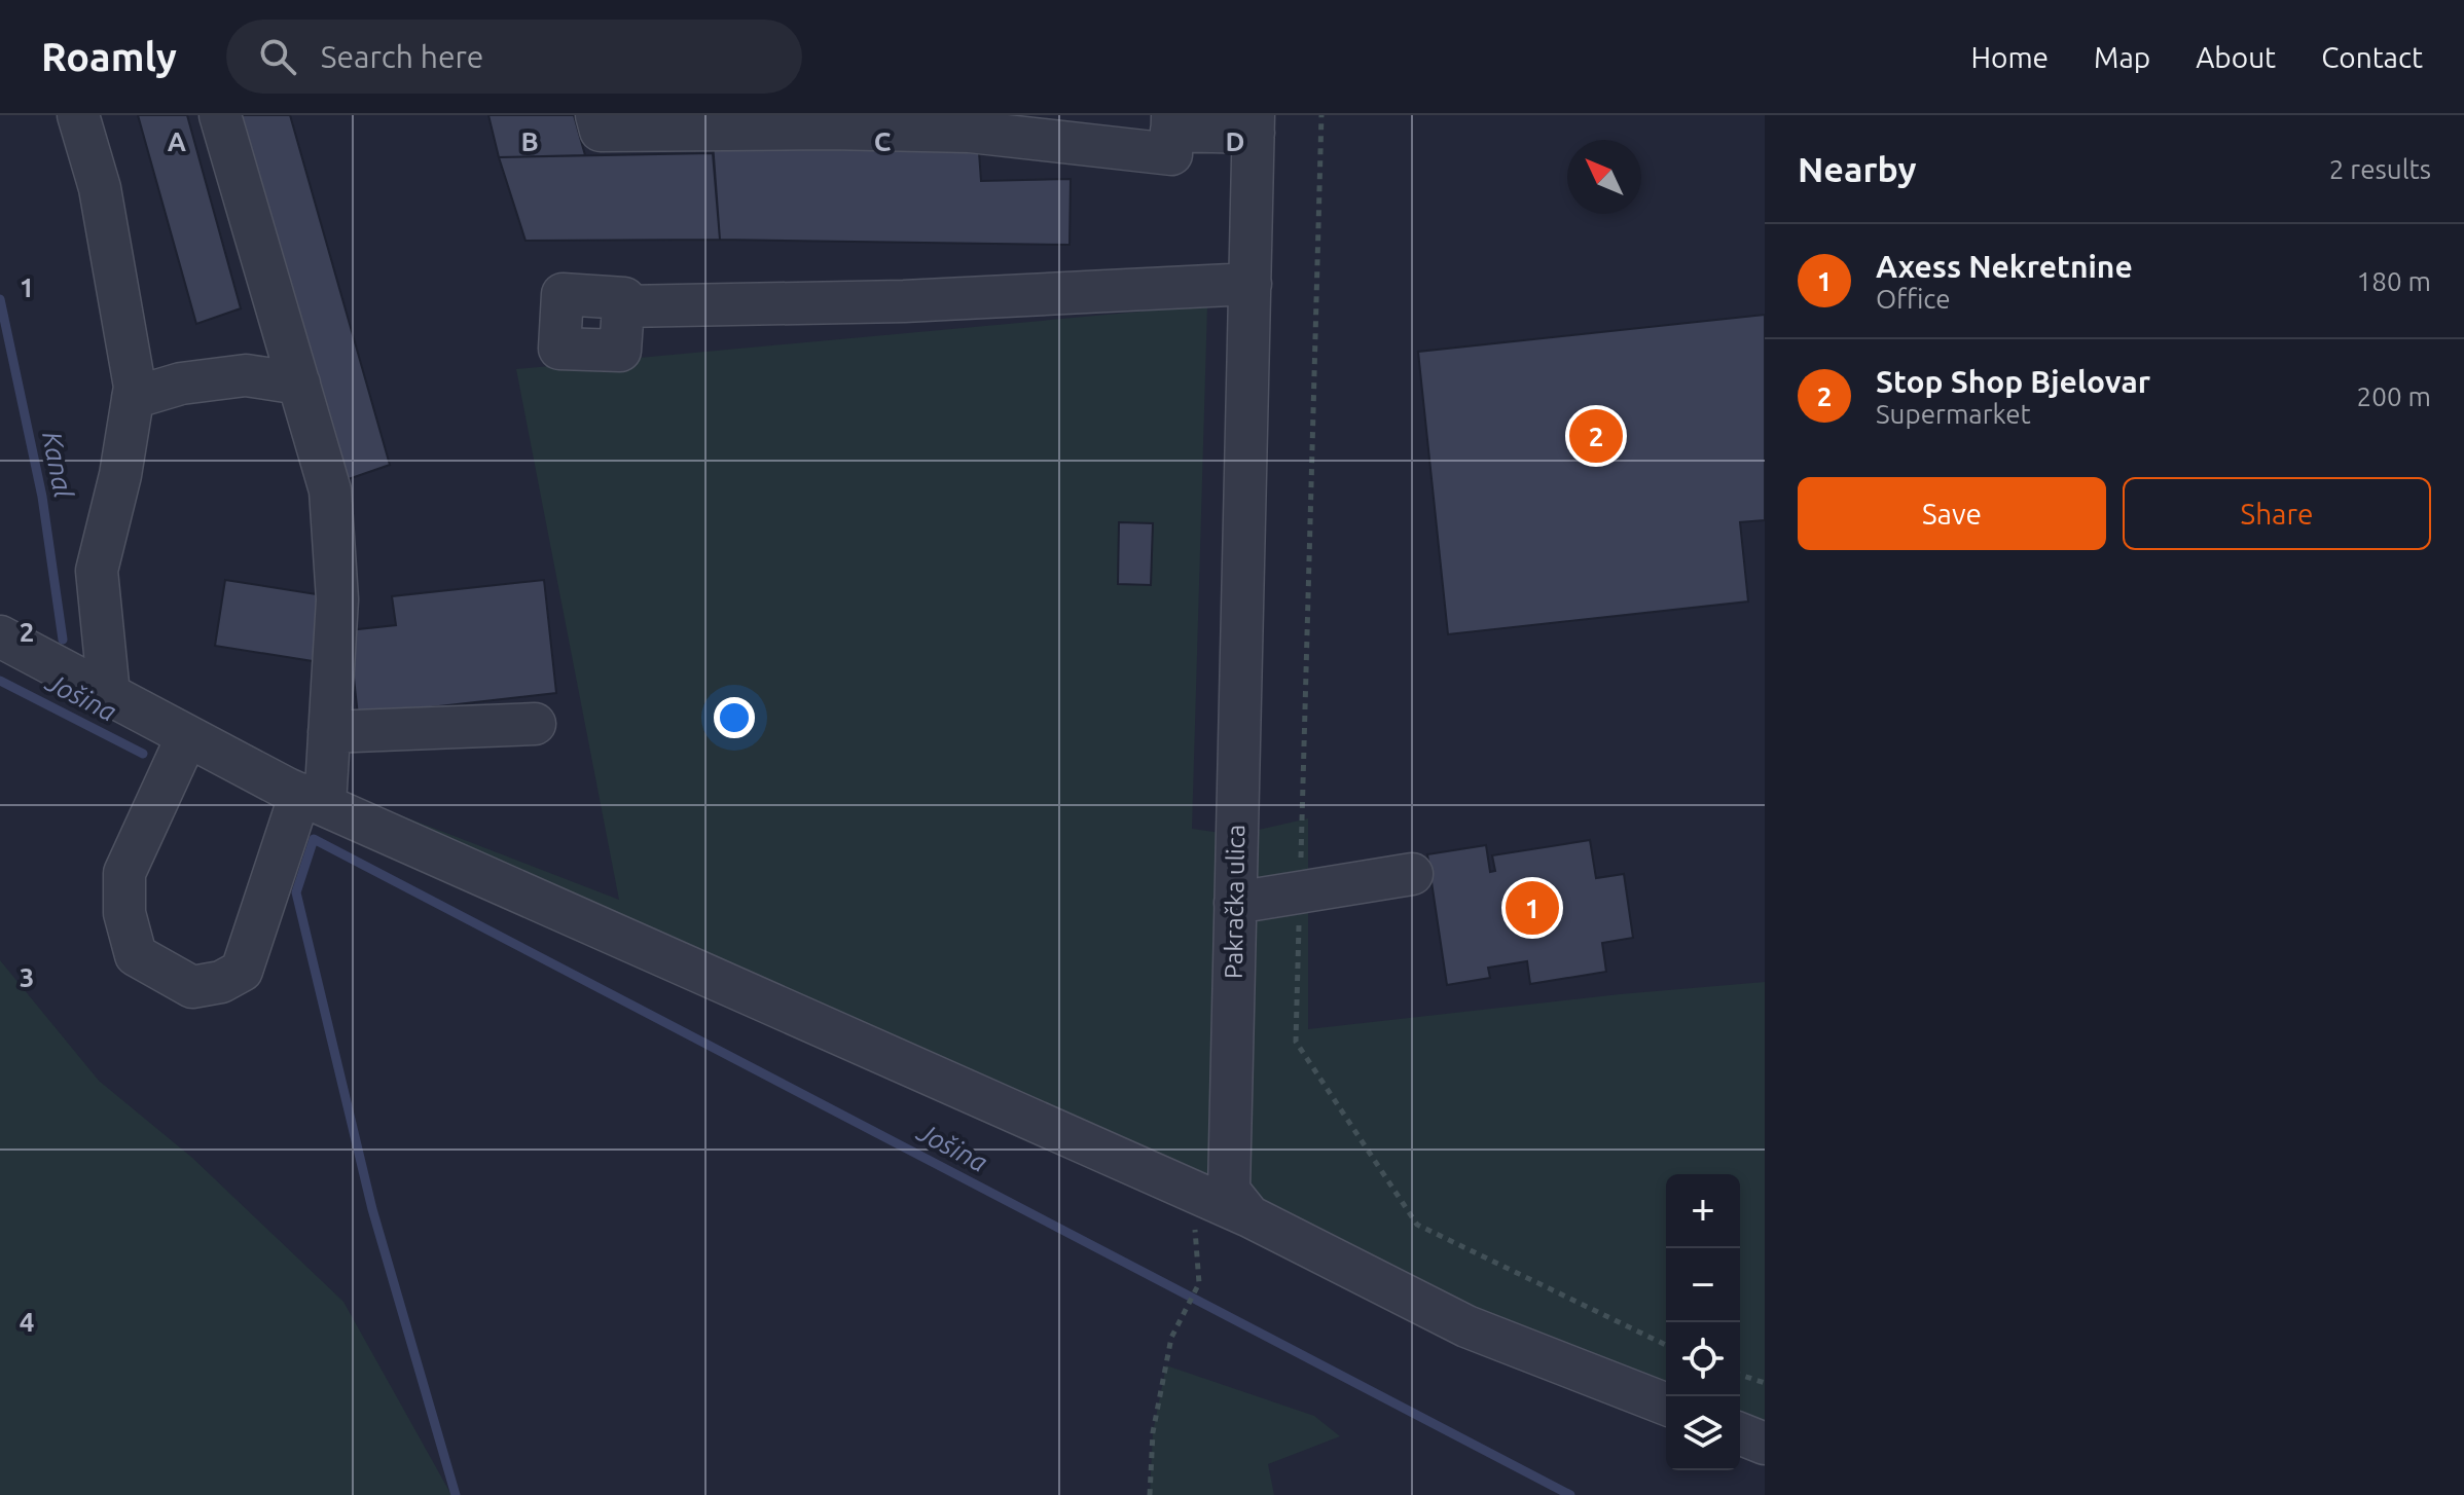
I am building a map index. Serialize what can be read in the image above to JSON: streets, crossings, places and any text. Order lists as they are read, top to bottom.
{
  "streets": {
    "street": ["Pakračka ulica"]
  },
  "water": ["Kanal", "Jošina"],
  "north": "top left",
  "page": {
    "header": "Roamly",
    "search": "Search here",
    "nav": [
      "Home",
      "Map",
      "About",
      "Contact"
    ],
    "heading": ["Nearby", "2 results"],
    "list": [
      {
        "mark": "1",
        "name": "Axess Nekretnine",
        "note": "Office",
        "value": "180 m"
      },
      {
        "mark": "2",
        "name": "Stop Shop Bjelovar",
        "note": "Supermarket",
        "value": "200 m"
      }
    ],
    "pins": ["2", "1"],
    "buttons": ["Save", "Share"],
    "map_buttons": ["+", "−"]
  },
  "grid": {
    "columns": [
      "A",
      "B",
      "C",
      "D"
    ],
    "rows": [
      "1",
      "2",
      "3",
      "4"
    ]
  }
}
